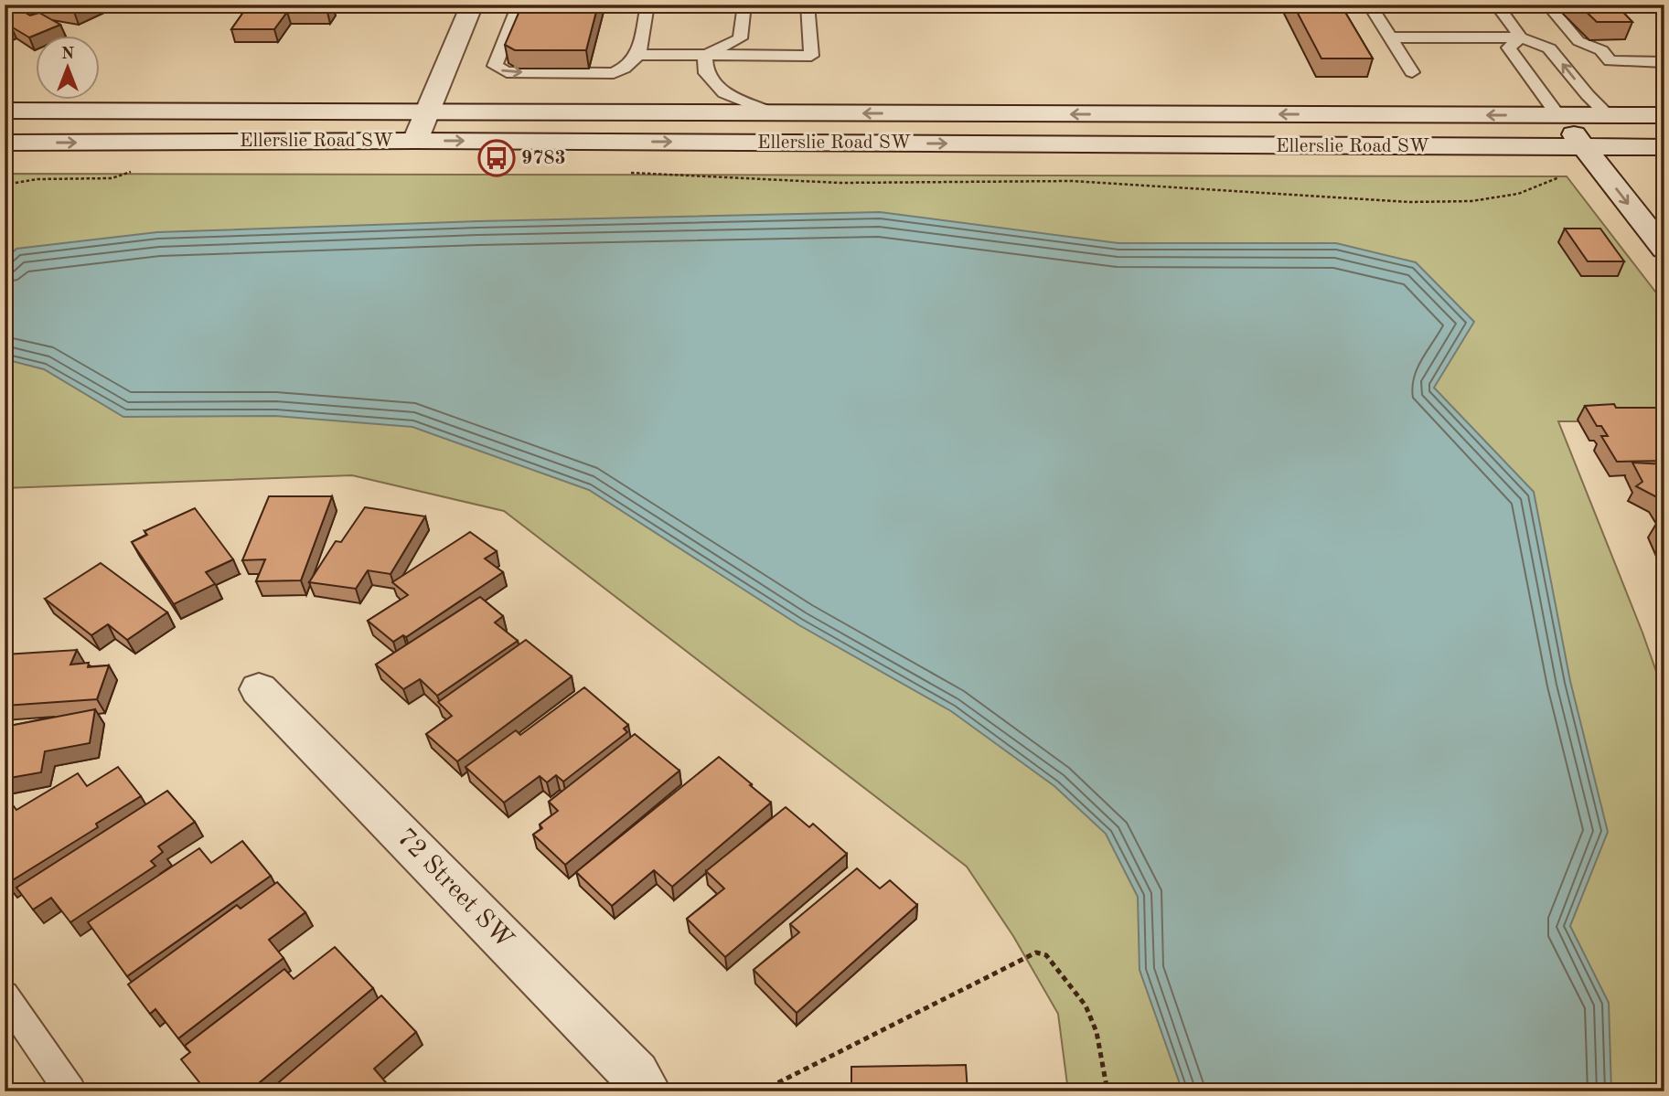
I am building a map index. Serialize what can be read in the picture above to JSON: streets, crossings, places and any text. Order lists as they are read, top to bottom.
{
  "streets": {
    "main road": ["Ellerslie Road SW", "72 Street SW"]
  },
  "places": {
    "bus stop": ["9783"]
  },
  "north": "top"
}
